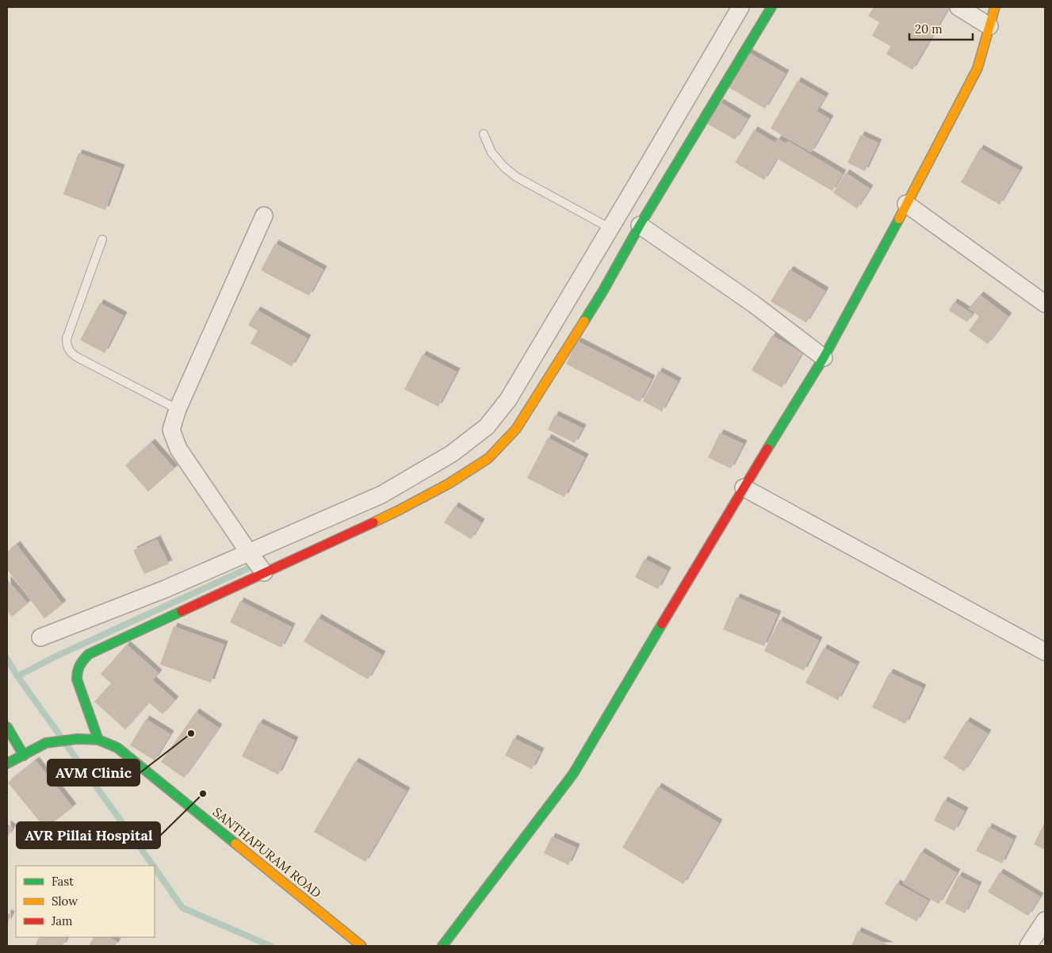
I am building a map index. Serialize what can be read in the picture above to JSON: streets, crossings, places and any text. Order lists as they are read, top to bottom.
{
  "streets": {
    "street": ["SANTHAPURAM ROAD"]
  },
  "places": ["AVM Clinic", "AVR Pillai Hospital"],
  "legend": ["Fast", "Slow", "Jam"],
  "scale_bar": "20 m"
}
